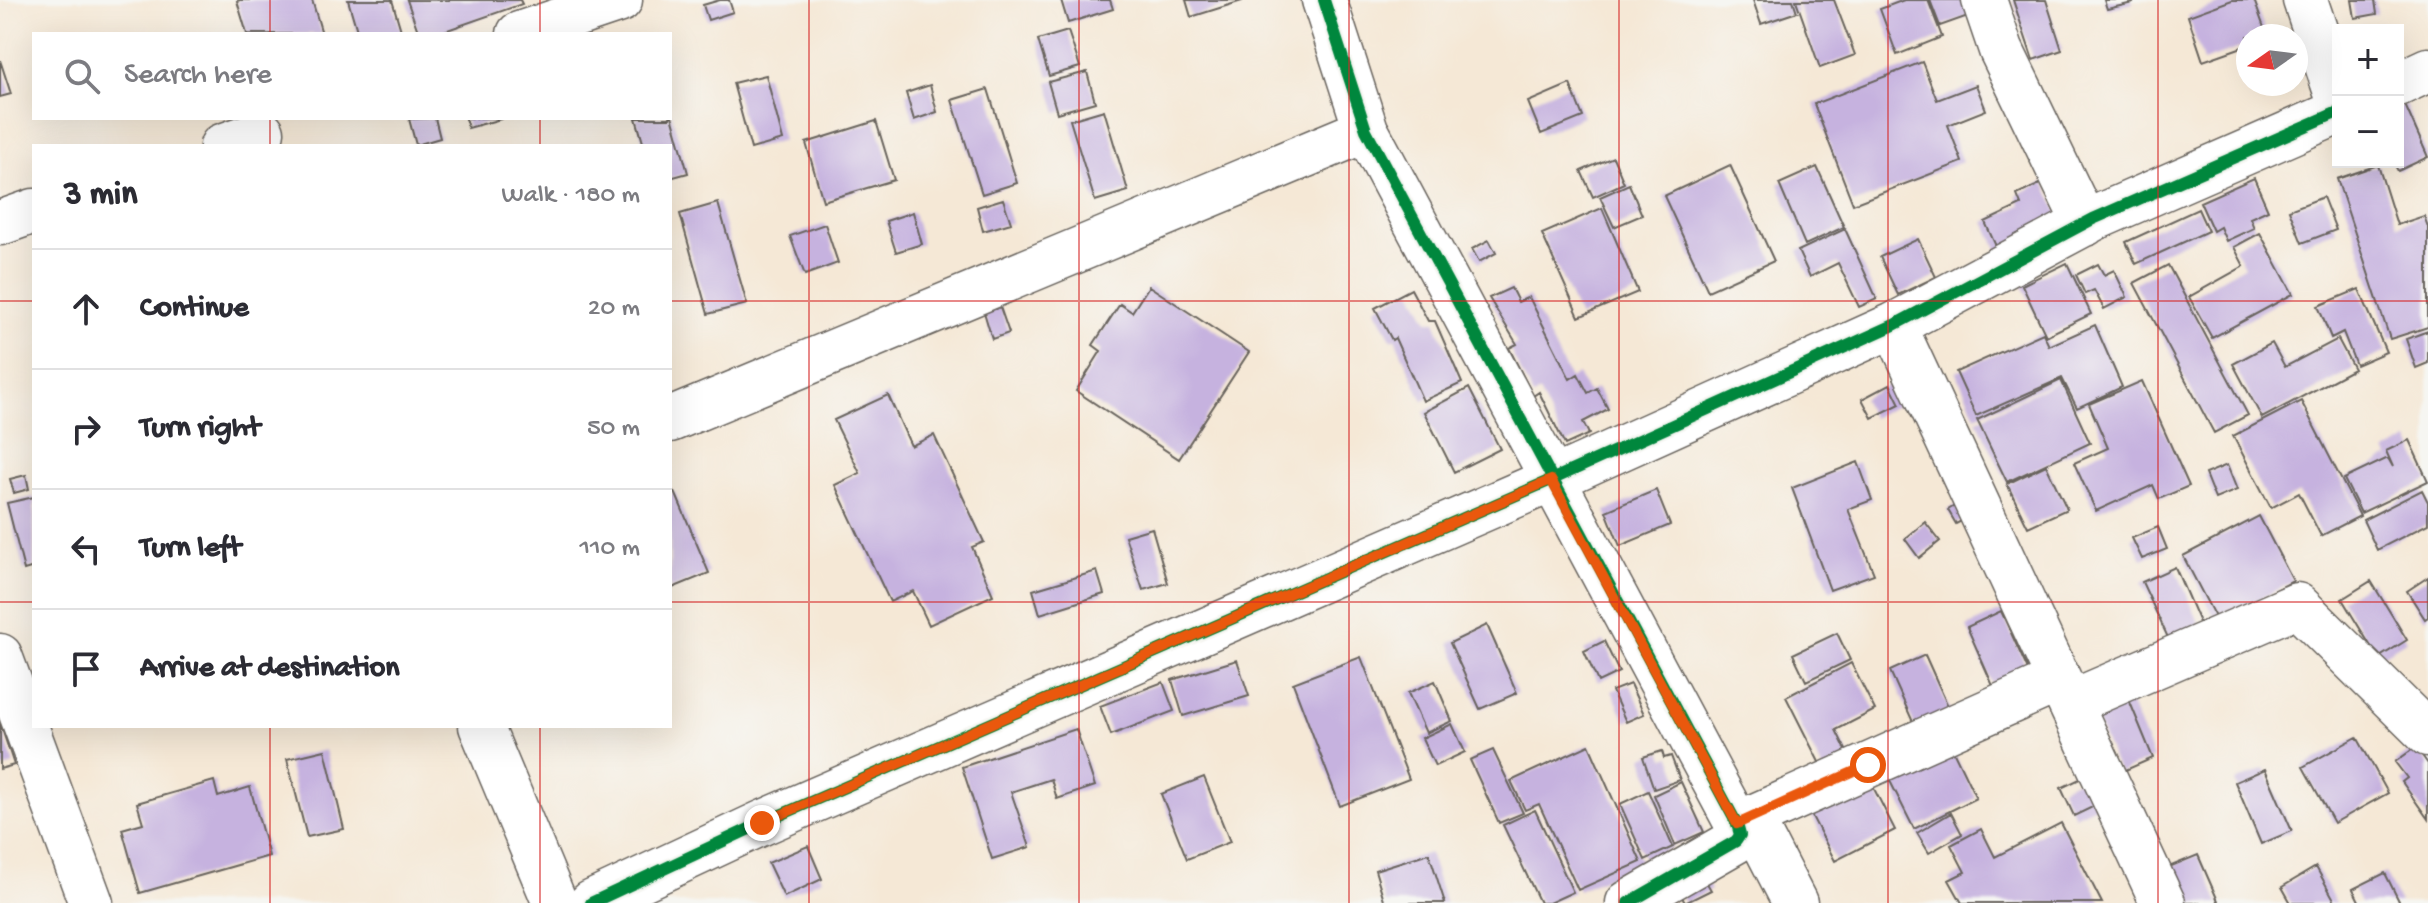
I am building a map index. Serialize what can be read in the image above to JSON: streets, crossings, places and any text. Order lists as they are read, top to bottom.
{
  "north": "left",
  "page": {
    "map_buttons": ["+", "−"],
    "search": "Search here",
    "heading": ["3 min", "Walk · 180 m"],
    "list": [
      ["Continue", "20 m"],
      ["Turn right", "50 m"],
      ["Turn left", "110 m"],
      "Arrive at destination"
    ]
  }
}
